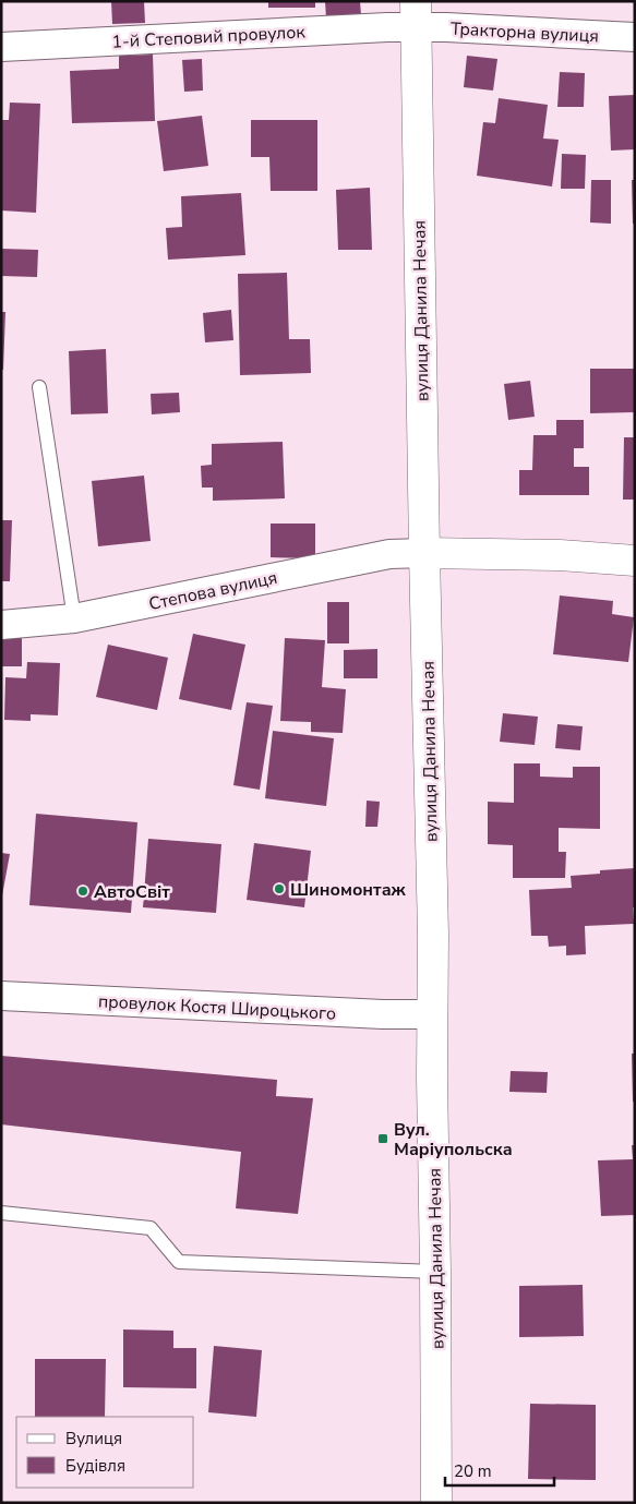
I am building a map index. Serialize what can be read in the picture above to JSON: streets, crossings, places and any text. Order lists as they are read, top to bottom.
{
  "streets": {
    "main road": ["вулиця Данила Нечая"],
    "street": [
      "Тракторна вулиця",
      "1-й Степовий провулок",
      "Степова вулиця",
      "провулок Костя Широцького"
    ]
  },
  "crossings": [
    ["Тракторна вулиця", "1-й Степовий провулок"],
    ["Тракторна вулиця", "вулиця Данила Нечая"],
    ["1-й Степовий провулок", "вулиця Данила Нечая"],
    ["вулиця Данила Нечая", "Степова вулиця"],
    ["вулиця Данила Нечая", "провулок Костя Широцького"]
  ],
  "places": {
    "other": ["Шиномонтаж", "АвтоСвіт"],
    "transit": ["Вул. Маріупольска"]
  },
  "legend": ["Вулиця", "Будівля"],
  "scale_bar": "20 m"
}
